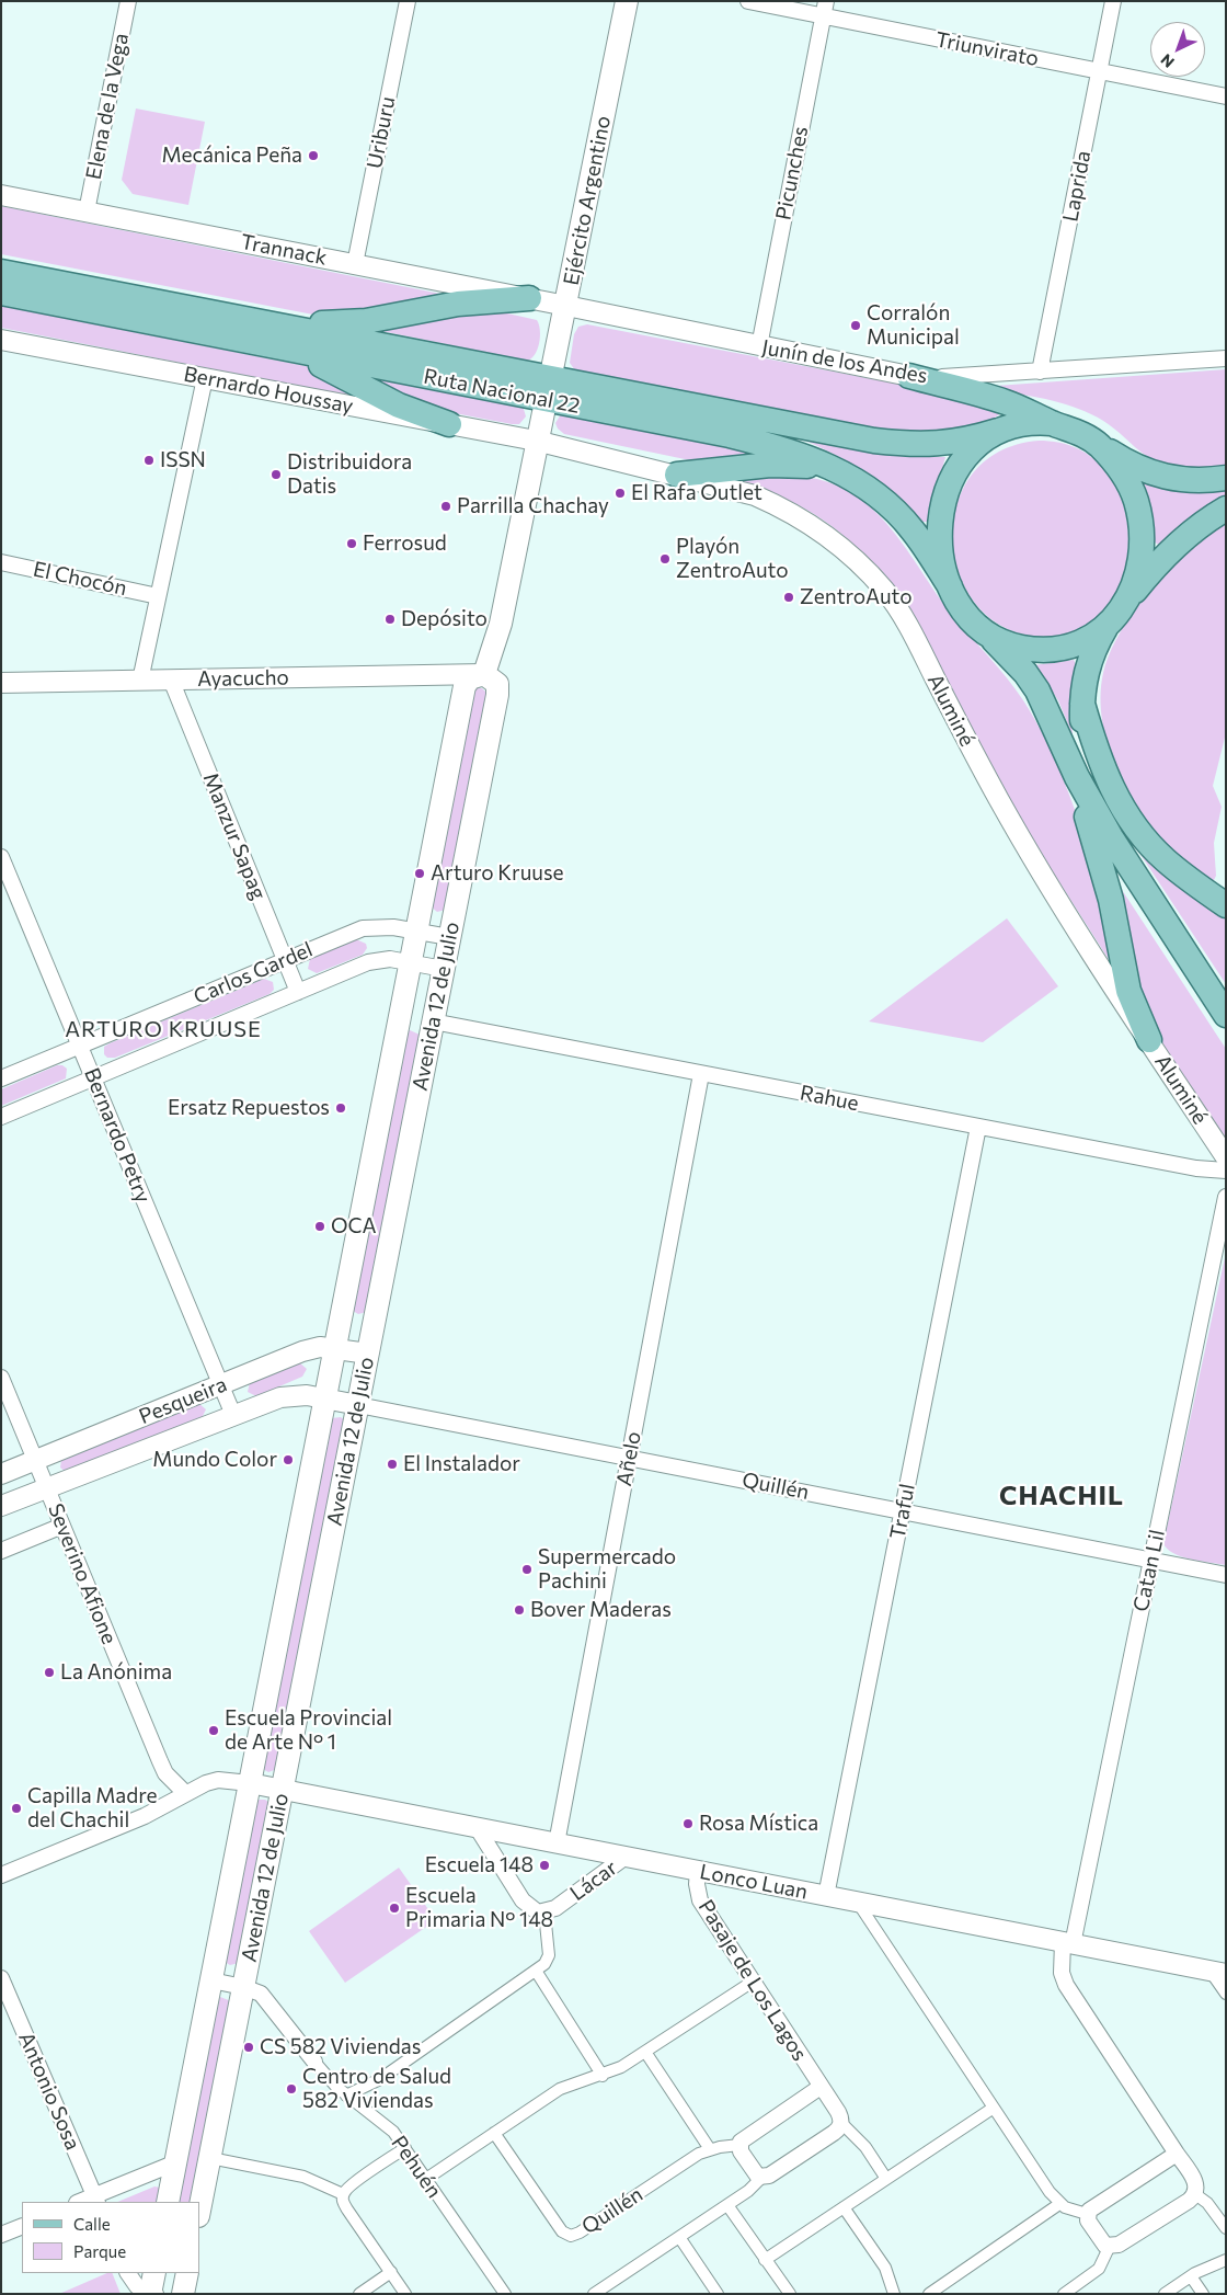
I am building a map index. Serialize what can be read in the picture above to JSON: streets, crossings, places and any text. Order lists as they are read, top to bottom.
{
  "streets": {
    "main road": ["Ejército Argentino", "Ruta Nacional 22", "Avenida 12 de Julio"],
    "street": [
      "Triunvirato",
      "Elena de la Vega",
      "Uriburu",
      "Picunches",
      "Laprida",
      "Trannack",
      "Junín de los Andes",
      "Bernardo Houssay",
      "El Chocón",
      "Ayacucho",
      "Aluminé",
      "Manzur Sapag",
      "Carlos Gardel",
      "Rahue",
      "Bernardo Petry",
      "Pesqueira",
      "Añelo",
      "Quillén",
      "Traful",
      "Catan Lil",
      "Severino Afione",
      "Lácar",
      "Lonco Luan",
      "Pasaje de Los Lagos",
      "Antonio Sosa",
      "Pehuén"
    ]
  },
  "crossings": [
    ["Triunvirato", "Picunches"],
    ["Triunvirato", "Laprida"],
    ["Elena de la Vega", "Trannack"],
    ["Uriburu", "Trannack"],
    ["Picunches", "Junín de los Andes"],
    ["Laprida", "Junín de los Andes"],
    ["Ejército Argentino", "Trannack"],
    ["Ejército Argentino", "Junín de los Andes"],
    ["Ejército Argentino", "Ruta Nacional 22"],
    ["Trannack", "Junín de los Andes"],
    ["Bernardo Houssay", "Aluminé"],
    ["Ayacucho", "Manzur Sapag"],
    ["Ayacucho", "Avenida 12 de Julio"],
    ["Manzur Sapag", "Carlos Gardel"],
    ["Carlos Gardel", "Avenida 12 de Julio"],
    ["Carlos Gardel", "Bernardo Petry"],
    ["Avenida 12 de Julio", "Rahue"],
    ["Avenida 12 de Julio", "Pesqueira"],
    ["Avenida 12 de Julio", "Quillén"],
    ["Avenida 12 de Julio", "Lonco Luan"],
    ["Avenida 12 de Julio", "Pehuén"],
    ["Rahue", "Añelo"],
    ["Rahue", "Traful"],
    ["Bernardo Petry", "Pesqueira"],
    ["Pesqueira", "Quillén"],
    ["Pesqueira", "Severino Afione"],
    ["Añelo", "Quillén"],
    ["Añelo", "Lonco Luan"],
    ["Quillén", "Traful"],
    ["Quillén", "Catan Lil"],
    ["Traful", "Lonco Luan"],
    ["Catan Lil", "Lonco Luan"],
    ["Lácar", "Lonco Luan"],
    ["Lonco Luan", "Pasaje de Los Lagos"]
  ],
  "districts": ["ARTURO KRUUSE", "CHACHIL"],
  "places": [
    "Mecánica Peña",
    "Corralón Municipal",
    "ISSN",
    "Distribuidora Datis",
    "El Rafa Outlet",
    "Parrilla Chachay",
    "Ferrosud",
    "Playón ZentroAuto",
    "ZentroAuto",
    "Depósito",
    "Arturo Kruuse",
    "Ersatz Repuestos",
    "OCA",
    "Mundo Color",
    "El Instalador",
    "Supermercado Pachini",
    "Bover Maderas",
    "La Anónima",
    "Escuela Provincial de Arte N° 1",
    "Capilla Madre del Chachil",
    "Rosa Mística",
    "Escuela 148",
    "Escuela Primaria N° 148",
    "CS 582 Viviendas",
    "Centro de Salud 582 Viviendas"
  ],
  "legend": ["Calle", "Parque"],
  "north": "bottom left"
}
